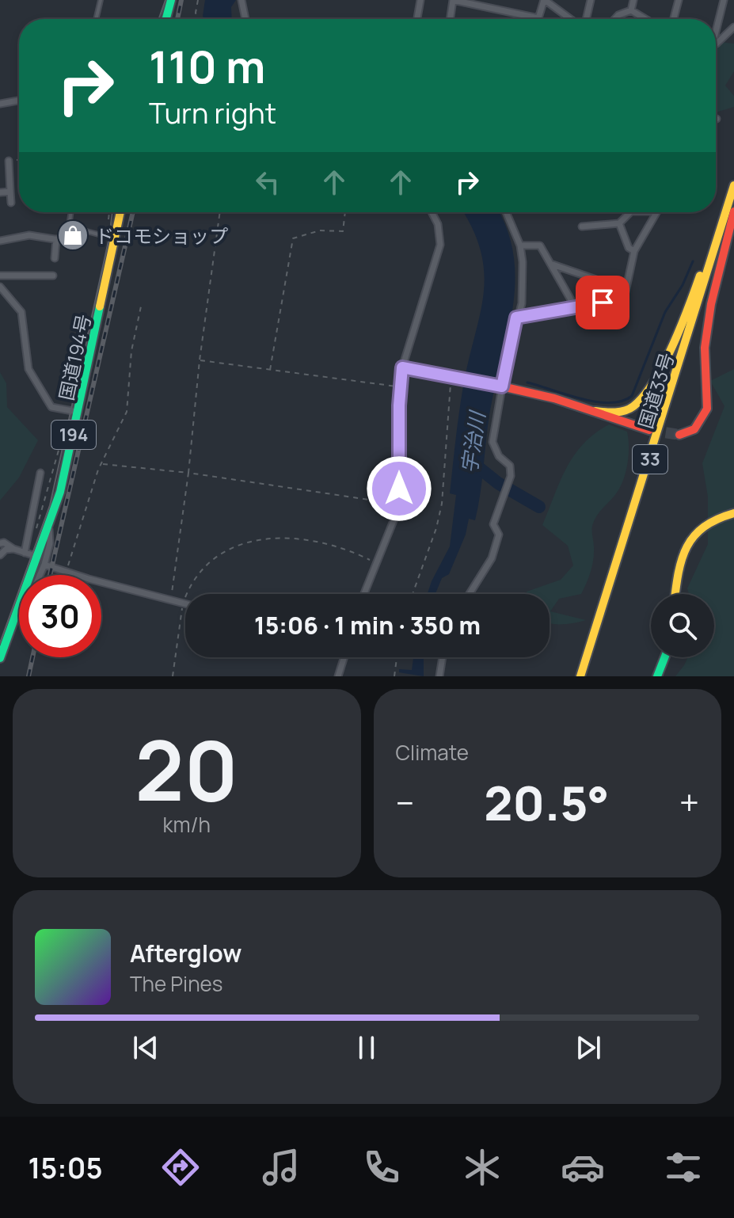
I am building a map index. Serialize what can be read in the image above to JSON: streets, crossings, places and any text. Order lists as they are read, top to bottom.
{
  "streets": {
    "main road": [
      "国道194号",
      "国道33号",
      "194",
      "33"
    ]
  },
  "crossings": [
    ["国道33号", "33"]
  ],
  "water": ["宇治川"],
  "places": {
    "shop": ["ドコモショップ"]
  },
  "page": {
    "turn": ["110 m", "Turn right"],
    "limit": "30",
    "trip": "15:06 · 1 min · 350 m",
    "tile": [
      ["20", "km/h"],
      "Climate"
    ],
    "heat": ["−", "20.5°", "+"],
    "song": ["Afterglow", "The Pines"],
    "tabs": "15:05"
  }
}
